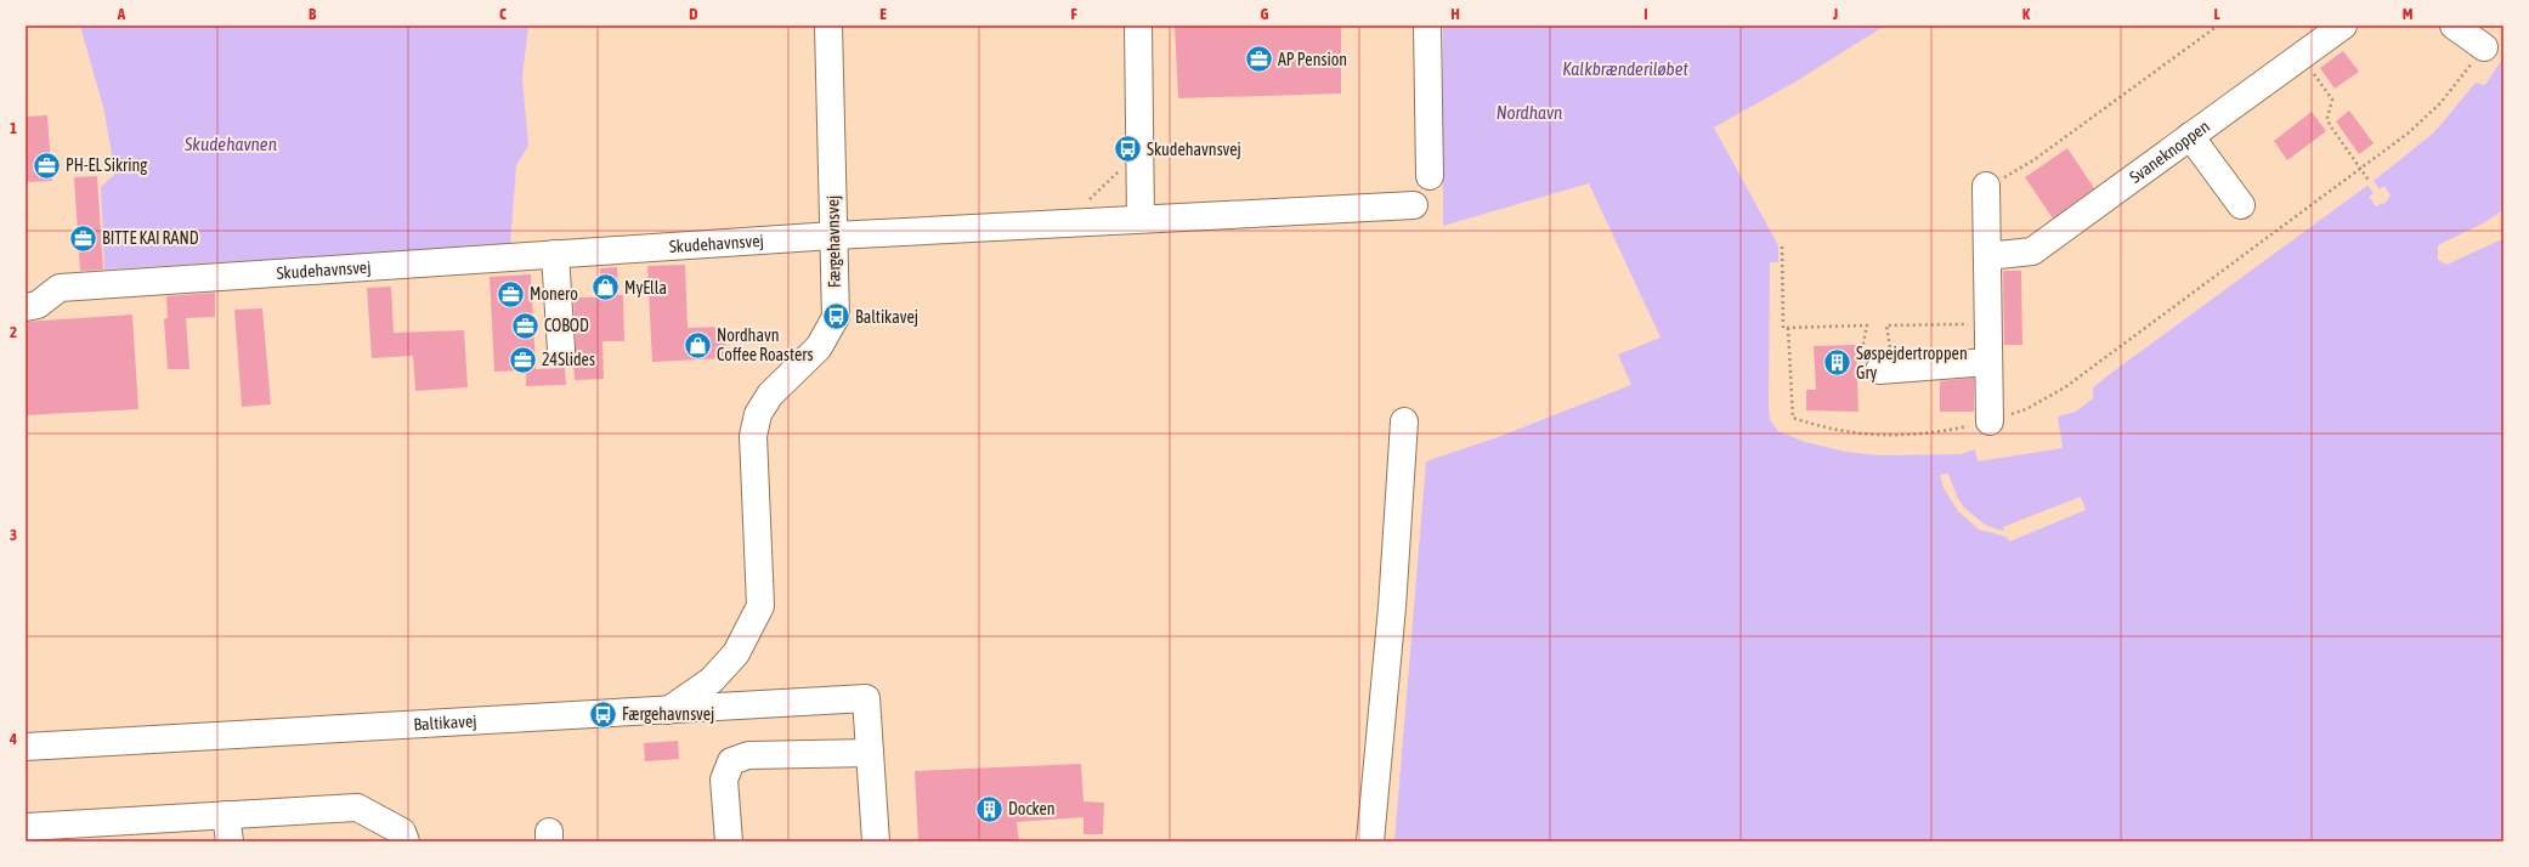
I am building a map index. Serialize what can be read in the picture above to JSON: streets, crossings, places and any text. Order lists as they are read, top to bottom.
{
  "streets": {
    "street": [
      "Svaneknoppen",
      "Færgehavnsvej",
      "Skudehavnsvej",
      "Baltikavej"
    ]
  },
  "crossings": [
    ["Færgehavnsvej", "Skudehavnsvej"],
    ["Færgehavnsvej", "Baltikavej"]
  ],
  "water": ["Kalkbrænderiløbet", "Nordhavn", "Skudehavnen"],
  "places": {
    "office": [
      "AP Pension",
      "PH-EL Sikring",
      "BITTE KAI RAND",
      "Monero",
      "COBOD",
      "24Slides"
    ],
    "bus stop": ["Skudehavnsvej", "Baltikavej", "Færgehavnsvej"],
    "shop": ["MyElla", "Nordhavn Coffee Roasters"],
    "building": ["Søspejdertroppen Gry", "Docken"]
  },
  "grid": {
    "columns": [
      "A",
      "B",
      "C",
      "D",
      "E",
      "F",
      "G",
      "H",
      "I",
      "J",
      "K",
      "L",
      "M"
    ],
    "rows": [
      "1",
      "2",
      "3",
      "4"
    ]
  }
}
